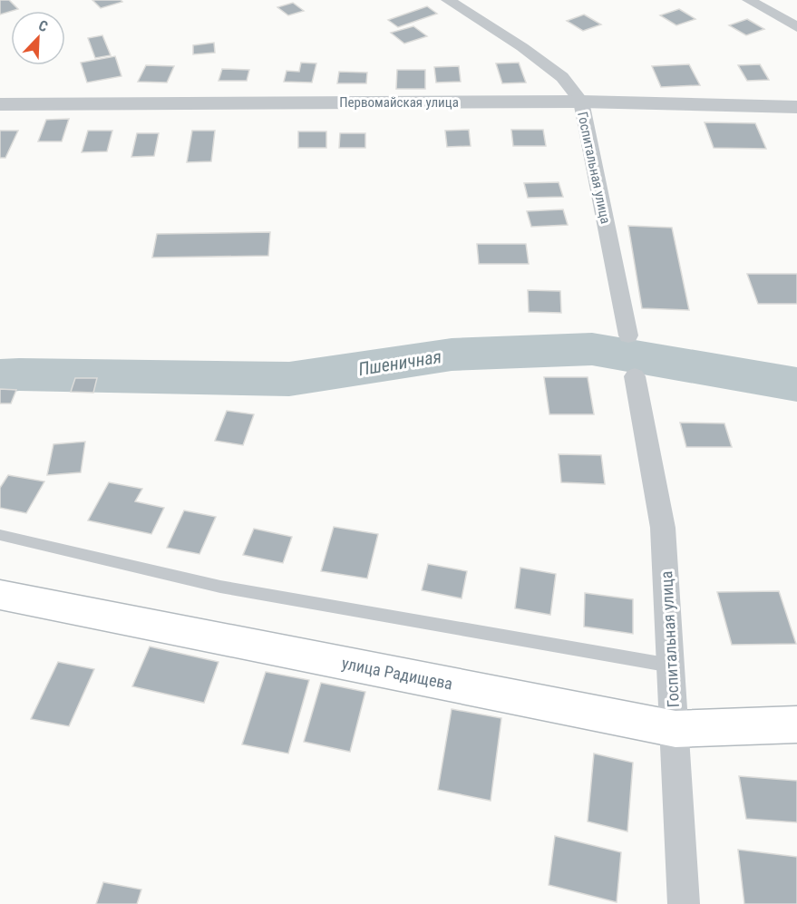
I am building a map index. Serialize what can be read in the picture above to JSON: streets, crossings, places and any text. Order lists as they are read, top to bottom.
{
  "streets": {
    "main road": ["улица Радищева"],
    "street": ["Первомайская улица", "Госпитальная улица"]
  },
  "crossings": [
    ["Первомайская улица", "Госпитальная улица"],
    ["Госпитальная улица", "улица Радищева"]
  ],
  "water": ["Пшеничная"],
  "north": "top right"
}
